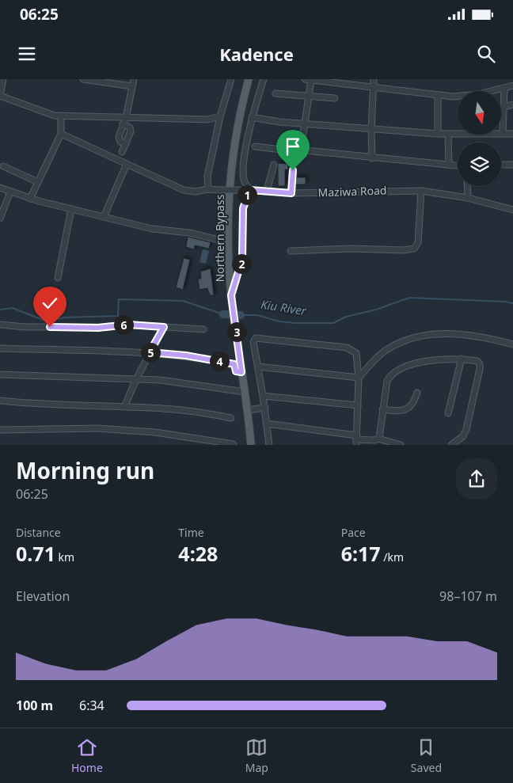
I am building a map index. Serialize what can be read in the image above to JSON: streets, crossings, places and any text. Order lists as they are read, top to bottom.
{
  "streets": {
    "main road": ["Northern Bypass"],
    "street": ["Maziwa Road"]
  },
  "water": ["Kiu River"],
  "north": "bottom",
  "page": {
    "status": "06:25",
    "header": "Kadence",
    "pins": [
      "1",
      "2",
      "6",
      "3",
      "5",
      "4"
    ],
    "heading": ["Morning run", "06:25"],
    "stats": [
      ["Distance", "0.71 km"],
      ["Time", "4:28"],
      ["Pace", "6:17 /km"]
    ],
    "chart": ["Elevation", "98–107 m"],
    "list": [
      {
        "name": "100 m",
        "note": "6:34"
      }
    ],
    "tabs": ["Home", "Map", "Saved"]
  }
}
